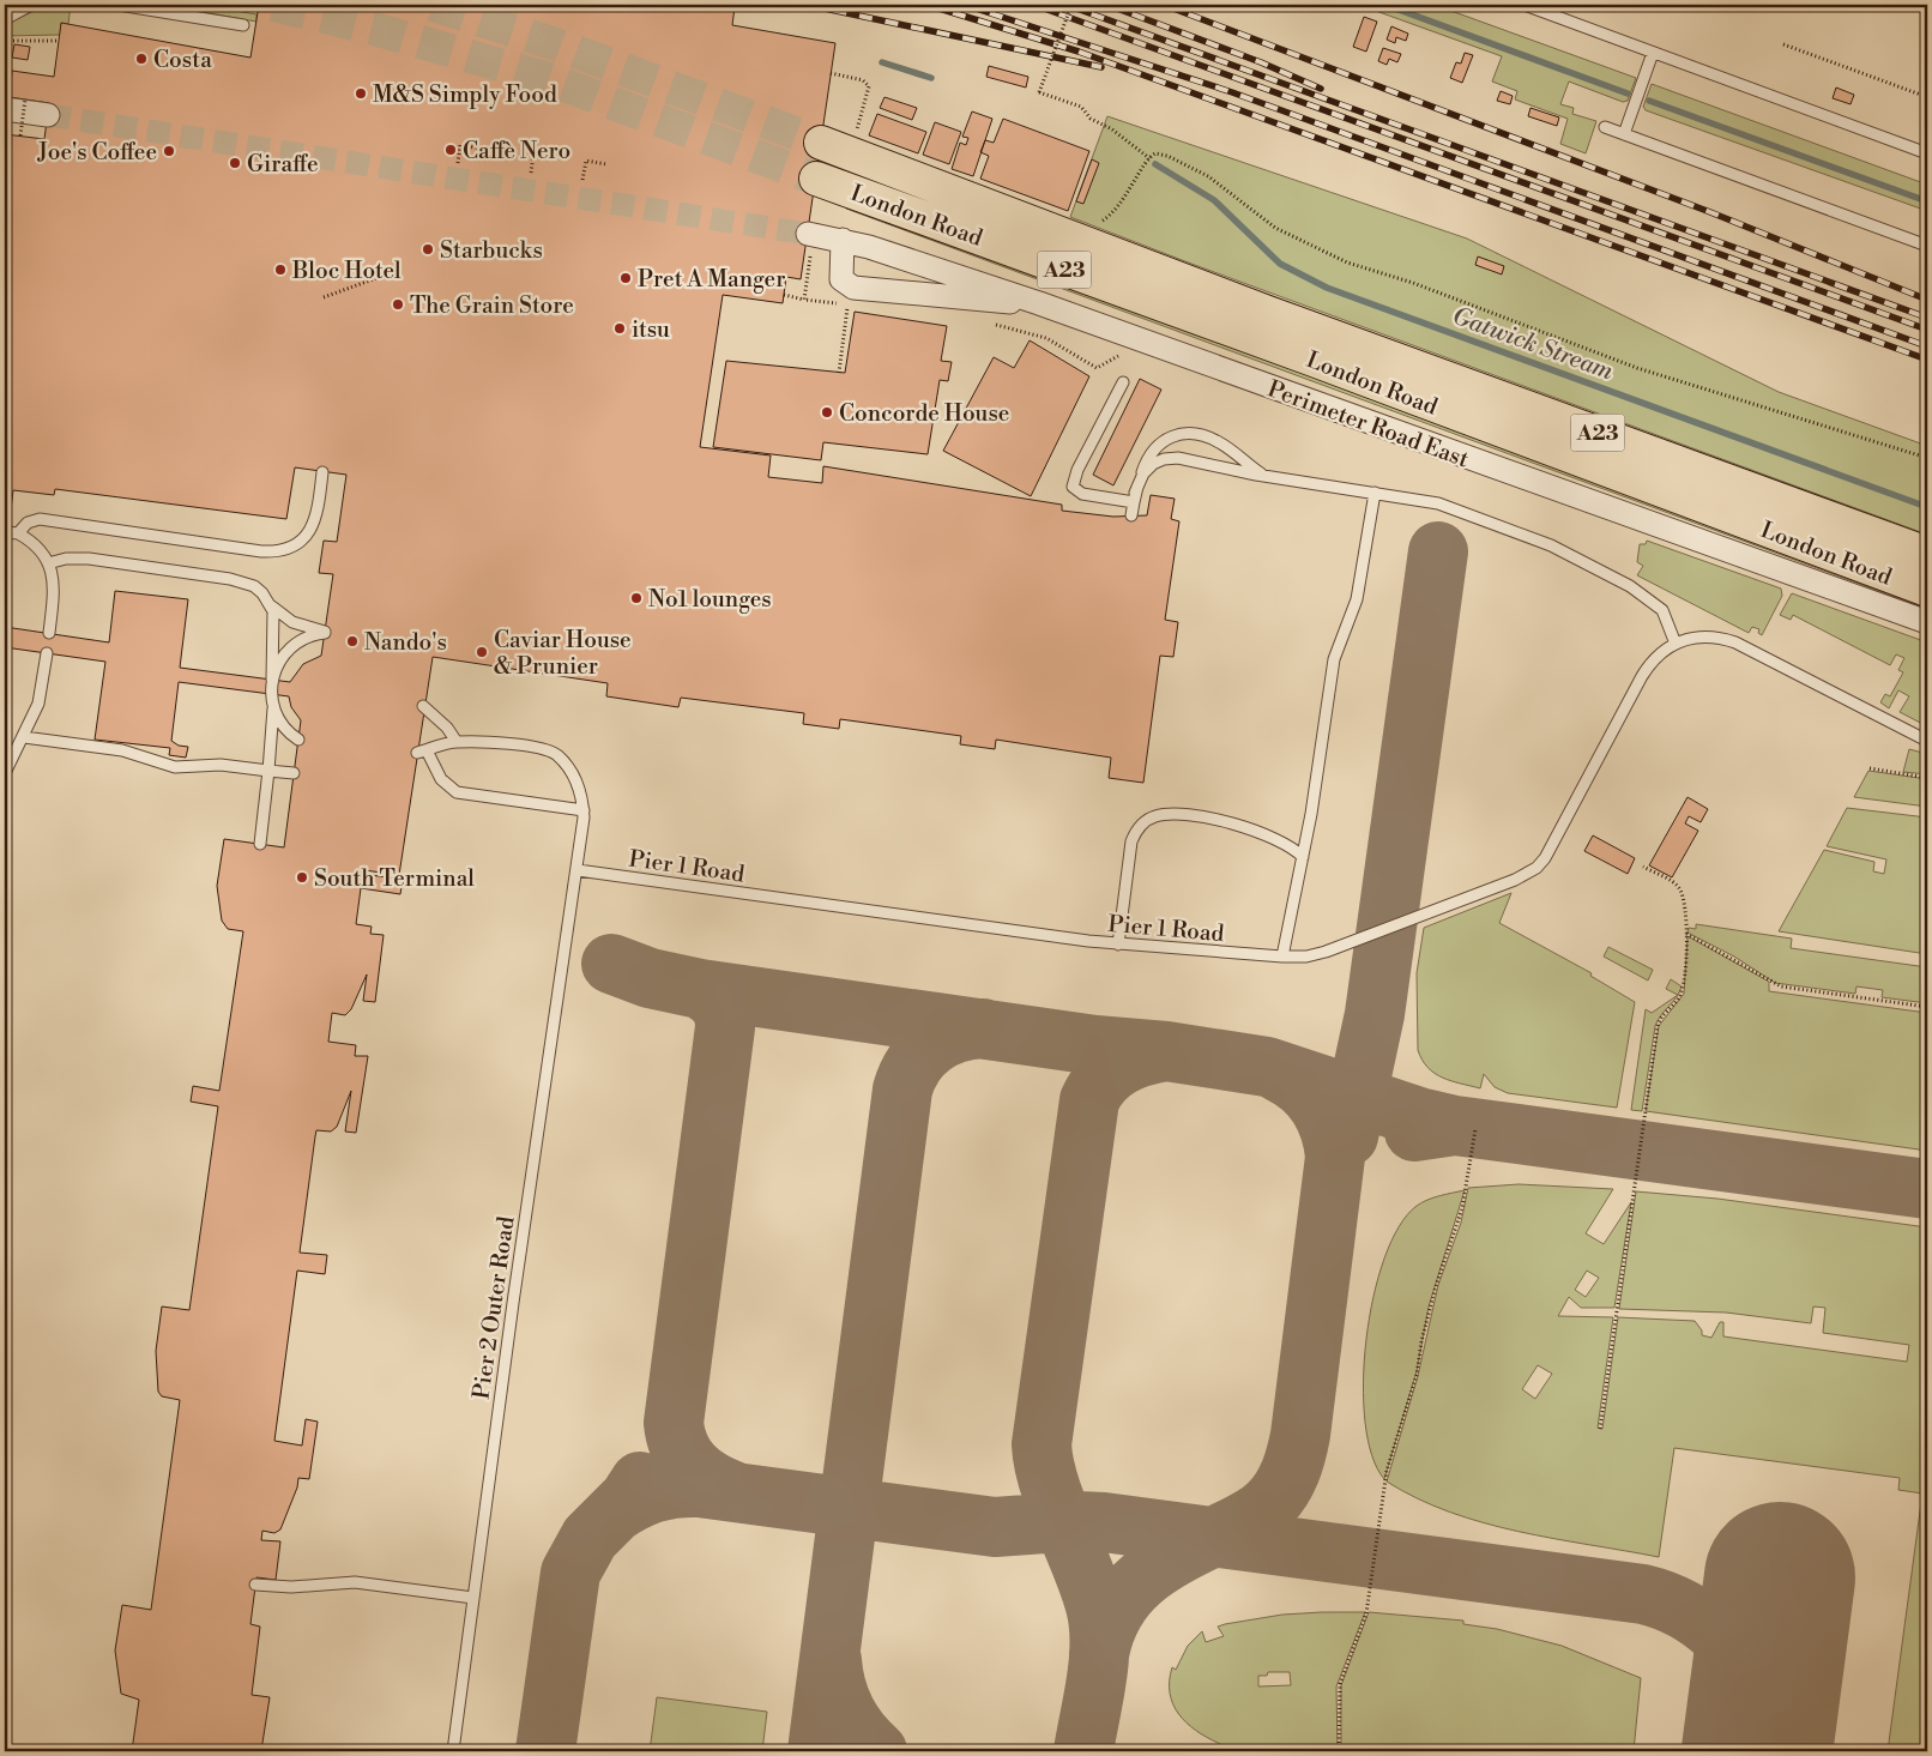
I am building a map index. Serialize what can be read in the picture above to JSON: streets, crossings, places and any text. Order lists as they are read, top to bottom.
{
  "streets": {
    "main road": ["London Road", "A23"],
    "street": ["Perimeter Road East"],
    "lane": ["Pier 1 Road", "Pier 2 Outer Road"]
  },
  "crossings": [
    ["Pier 1 Road", "Pier 2 Outer Road"]
  ],
  "water": ["Gatwick Stream"],
  "places": [
    "Costa",
    "M&S Simply Food",
    "Caffè Nero",
    "Joe's Coffee",
    "Giraffe",
    "Starbucks",
    "Bloc Hotel",
    "Pret A Manger",
    "The Grain Store",
    "itsu",
    "Concorde House",
    "No1 lounges",
    "Nando's",
    "Caviar House & Prunier",
    "South Terminal"
  ]
}
